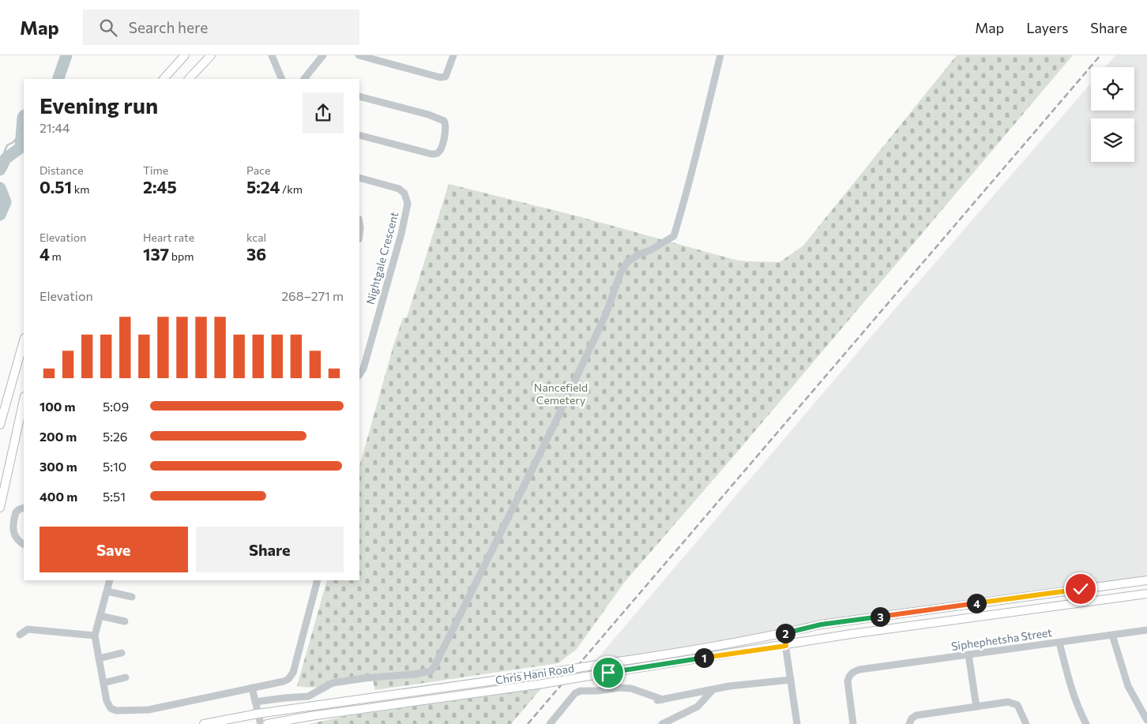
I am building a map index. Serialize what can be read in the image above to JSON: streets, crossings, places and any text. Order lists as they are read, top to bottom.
{
  "streets": {
    "main road": ["Chris Hani Road"],
    "street": ["Nightgale Crescent", "Siphephetsha Street"]
  },
  "parks": ["Nancefield Cemetery"],
  "page": {
    "header": "Map",
    "search": "Search here",
    "nav": ["Map", "Layers", "Share"],
    "heading": ["Evening run", "21:44"],
    "stats": [
      ["Distance", "0.51 km"],
      ["Time", "2:45"],
      ["Pace", "5:24 /km"],
      ["Elevation", "4 m"],
      ["Heart rate", "137 bpm"],
      ["kcal", "36"]
    ],
    "chart": ["Elevation", "268–271 m"],
    "list": [
      {
        "name": "100 m",
        "note": "5:09"
      },
      {
        "name": "200 m",
        "note": "5:26"
      },
      {
        "name": "300 m",
        "note": "5:10"
      },
      {
        "name": "400 m",
        "note": "5:51"
      }
    ],
    "buttons": ["Save", "Share"],
    "pins": [
      "4",
      "3",
      "2",
      "1"
    ]
  }
}
